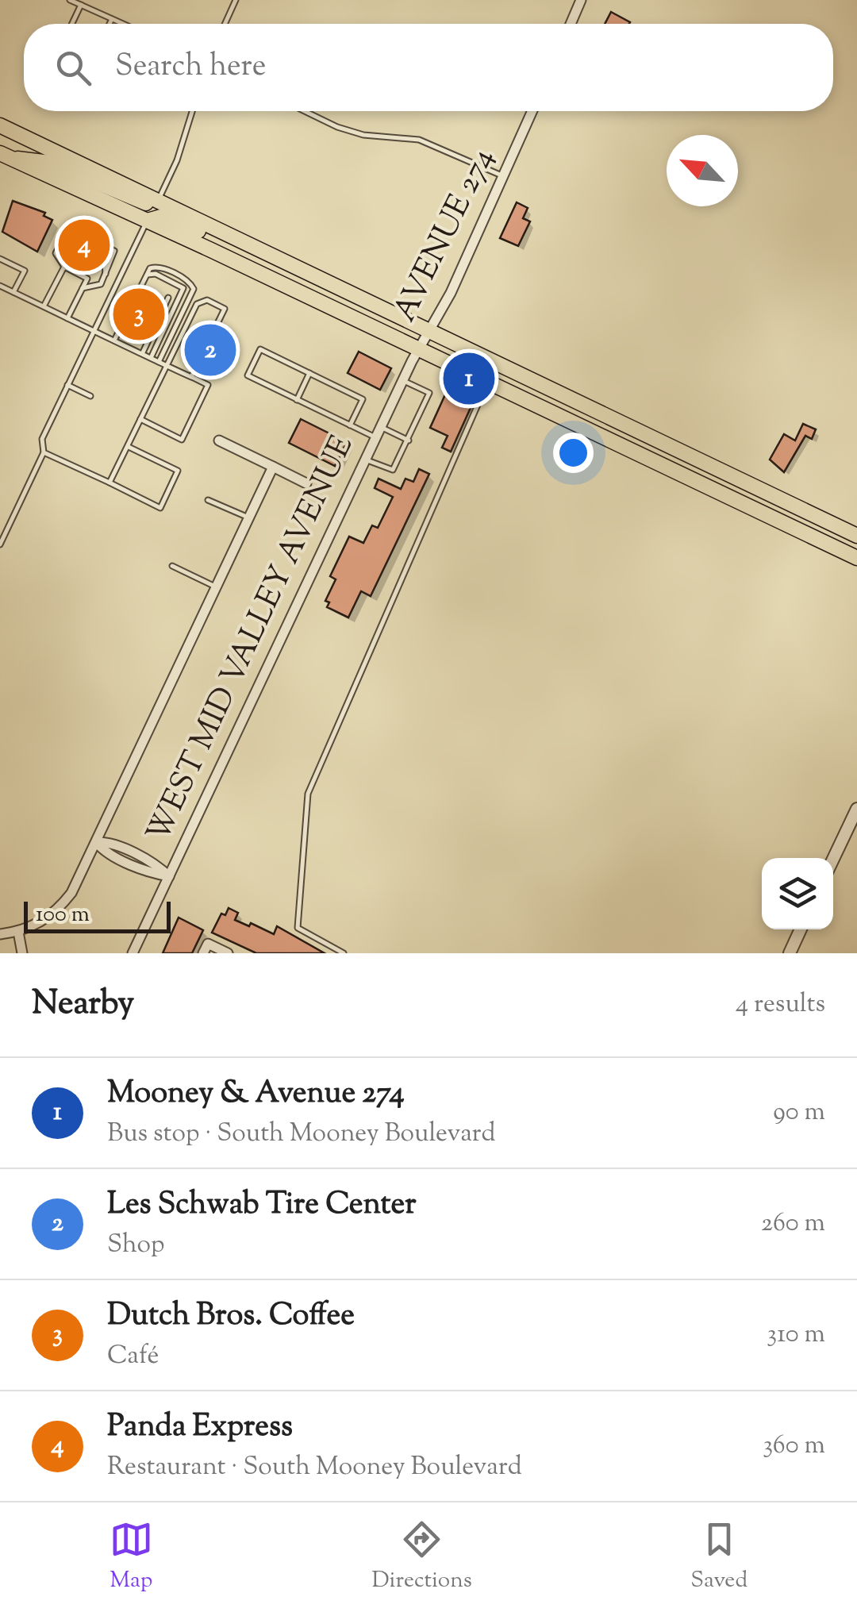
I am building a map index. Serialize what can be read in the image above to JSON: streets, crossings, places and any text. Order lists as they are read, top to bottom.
{
  "streets": {
    "street": ["AVENUE 274", "WEST MID VALLEY AVENUE"]
  },
  "crossings": [
    ["AVENUE 274", "WEST MID VALLEY AVENUE"]
  ],
  "scale_bar": "100 m",
  "north": "top left",
  "page": {
    "search": "Search here",
    "pins": [
      "4",
      "3",
      "2",
      "1"
    ],
    "scale": "100 m",
    "heading": ["Nearby", "4 results"],
    "list": [
      {
        "mark": "1",
        "name": "Mooney & Avenue 274",
        "note": "Bus stop · South Mooney Boulevard",
        "value": "90 m"
      },
      {
        "mark": "2",
        "name": "Les Schwab Tire Center",
        "note": "Shop",
        "value": "260 m"
      },
      {
        "mark": "3",
        "name": "Dutch Bros. Coffee",
        "note": "Café",
        "value": "310 m"
      },
      {
        "mark": "4",
        "name": "Panda Express",
        "note": "Restaurant · South Mooney Boulevard",
        "value": "360 m"
      }
    ],
    "nav": ["Map", "Directions", "Saved"]
  }
}
